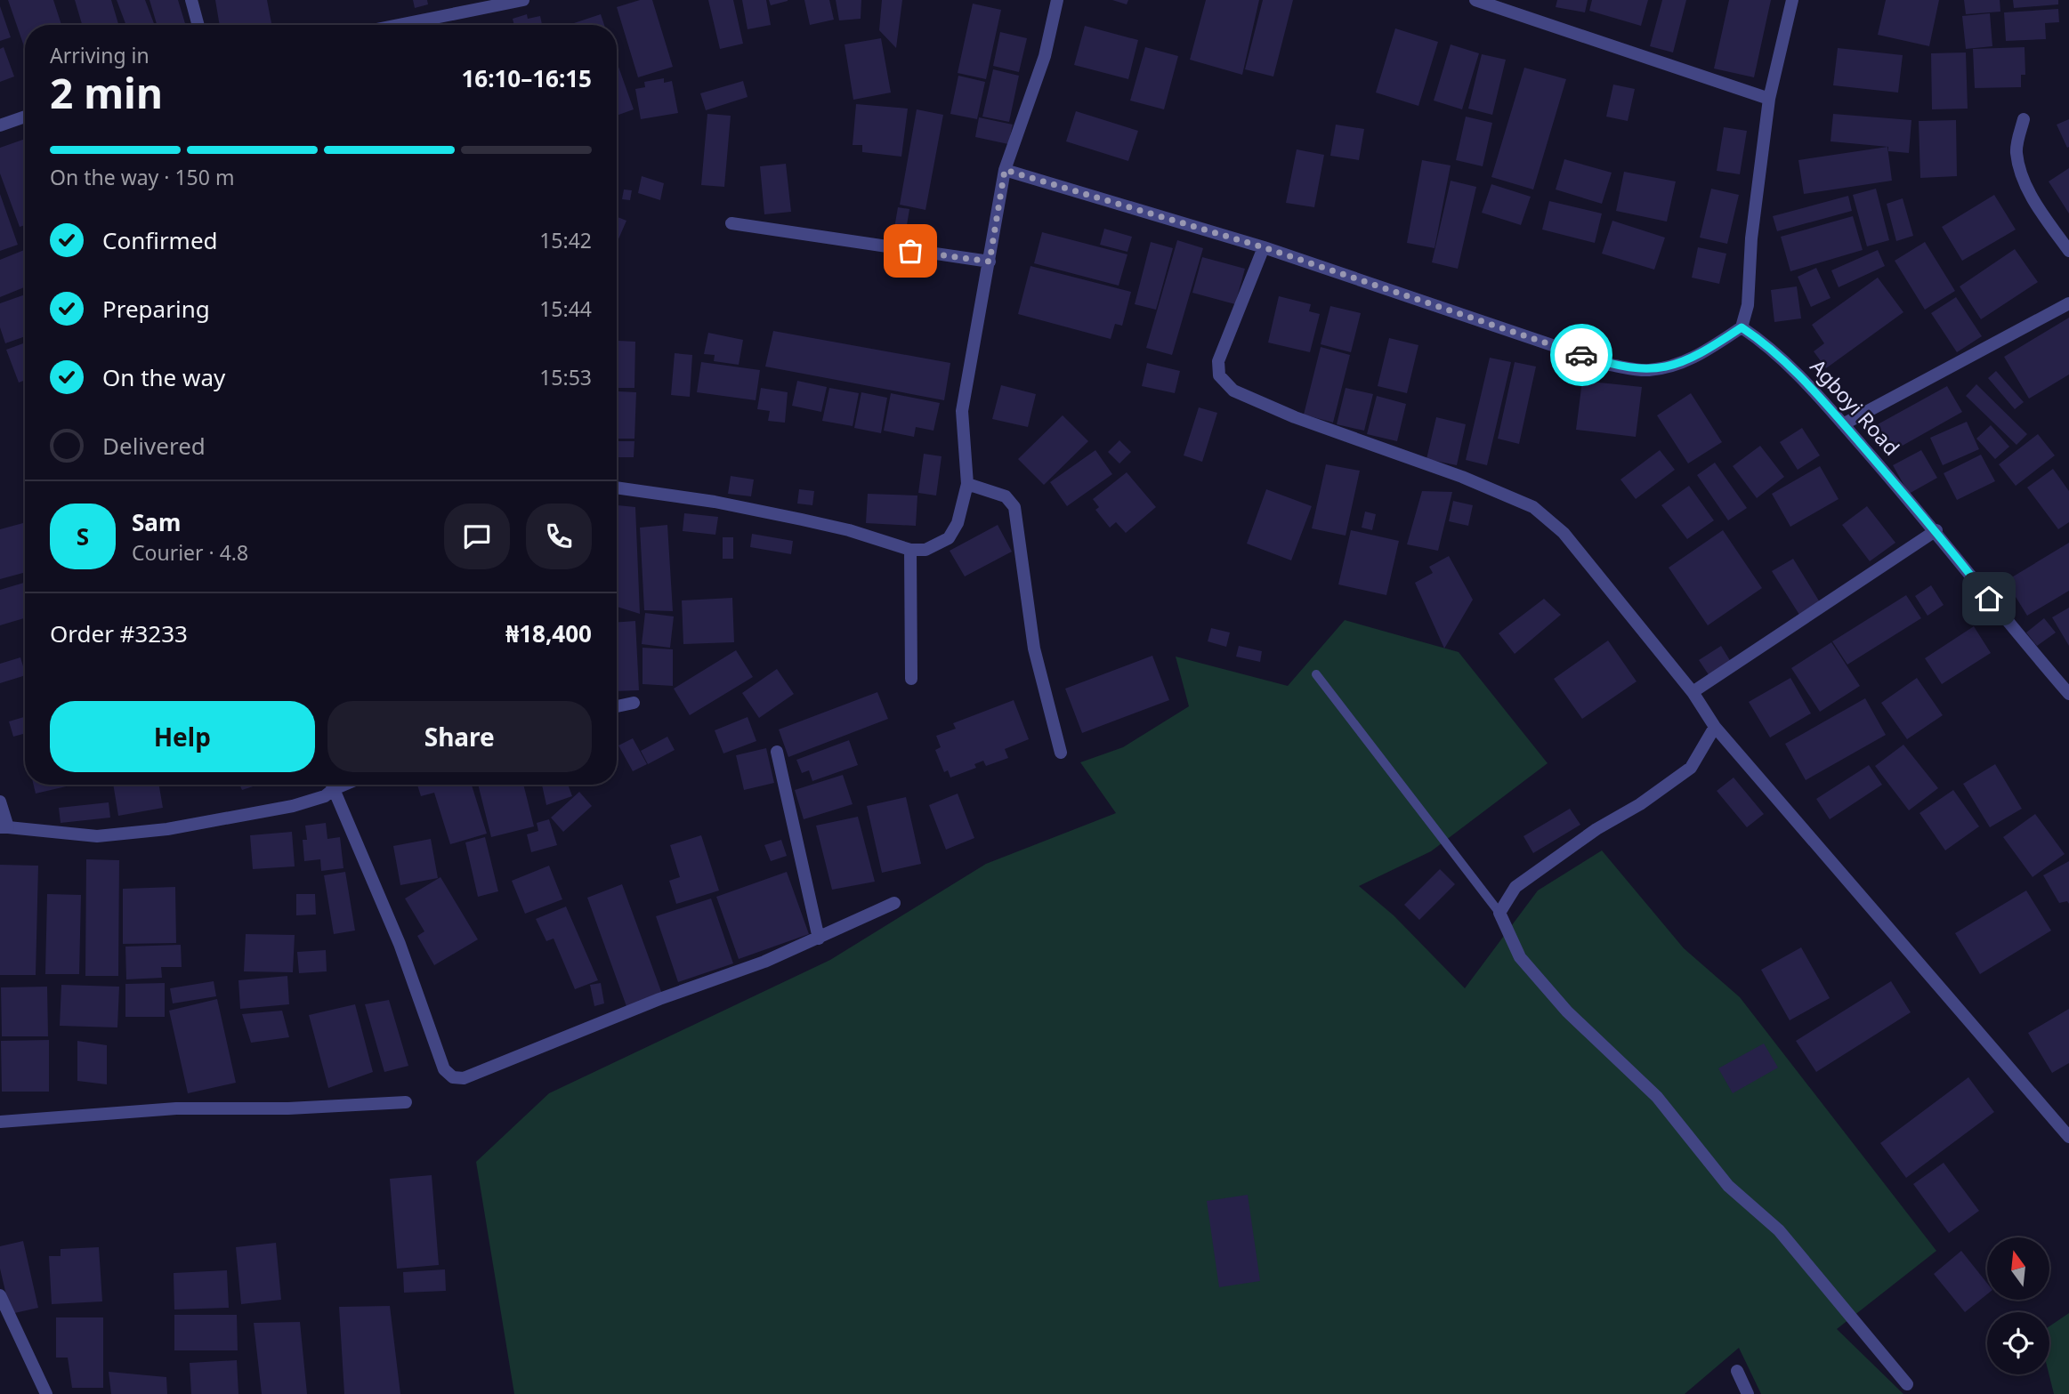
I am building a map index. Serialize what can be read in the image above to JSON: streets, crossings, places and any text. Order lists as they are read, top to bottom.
{
  "streets": {
    "street": ["Agboyi Road"]
  },
  "north": "top",
  "page": {
    "heading": ["2 min", "Arriving in", "16:10–16:15"],
    "panel": [
      "Sam",
      "Courier · 4.8",
      "Order #3233",
      "₦18,400"
    ],
    "bar": "On the way · 150 m",
    "list": [
      ["Confirmed", "15:42"],
      ["Preparing", "15:44"],
      ["On the way", "15:53"],
      "Delivered"
    ],
    "round": "S",
    "buttons": ["Help", "Share"]
  }
}
